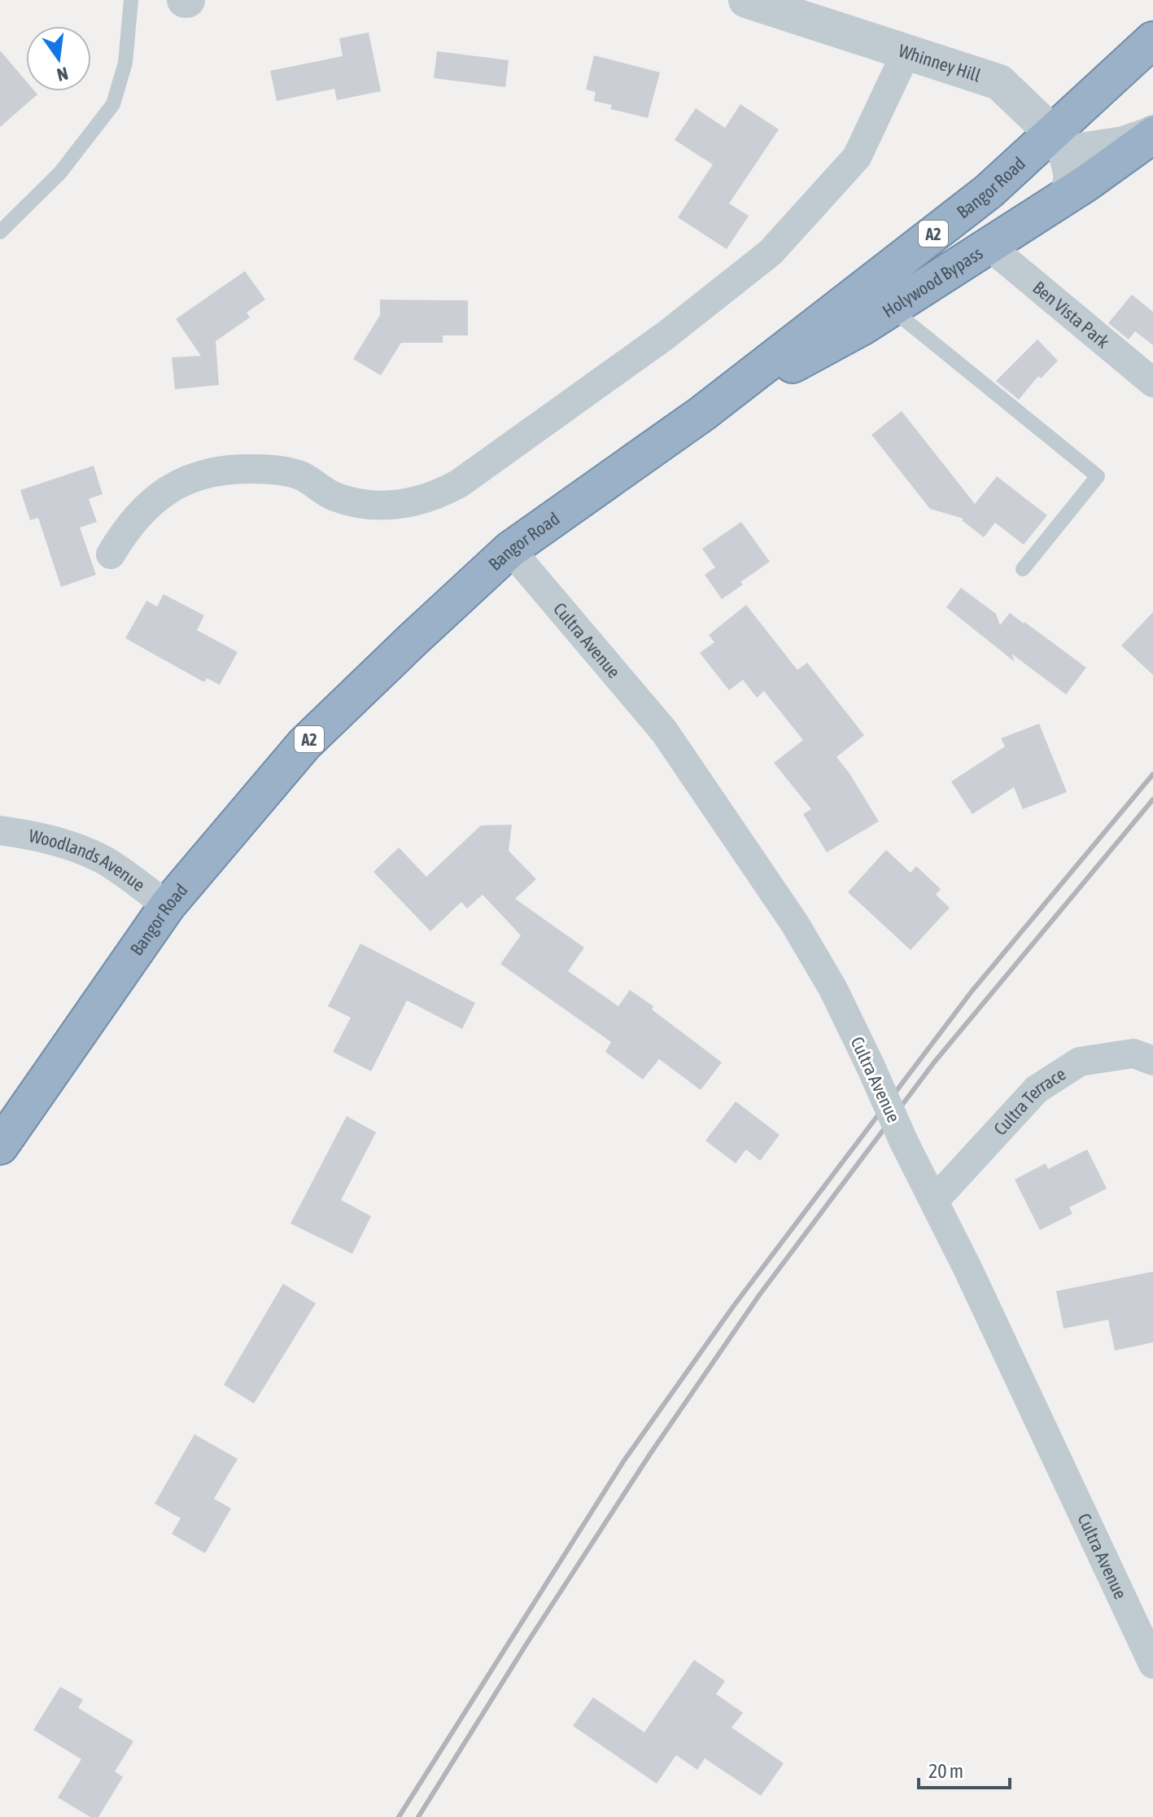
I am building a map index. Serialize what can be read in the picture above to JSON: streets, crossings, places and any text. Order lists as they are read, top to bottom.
{
  "streets": {
    "highway": ["Bangor Road", "A2", "Holywood Bypass"],
    "street": [
      "Whinney Hill",
      "Ben Vista Park",
      "Cultra Avenue",
      "Woodlands Avenue",
      "Cultra Terrace"
    ]
  },
  "crossings": [
    ["Whinney Hill", "Bangor Road"],
    ["Bangor Road", "Holywood Bypass"],
    ["Bangor Road", "Cultra Avenue"],
    ["Bangor Road", "Woodlands Avenue"],
    ["Holywood Bypass", "Ben Vista Park"],
    ["Cultra Avenue", "Cultra Terrace"]
  ],
  "scale_bar": "20 m",
  "north": "bottom"
}
